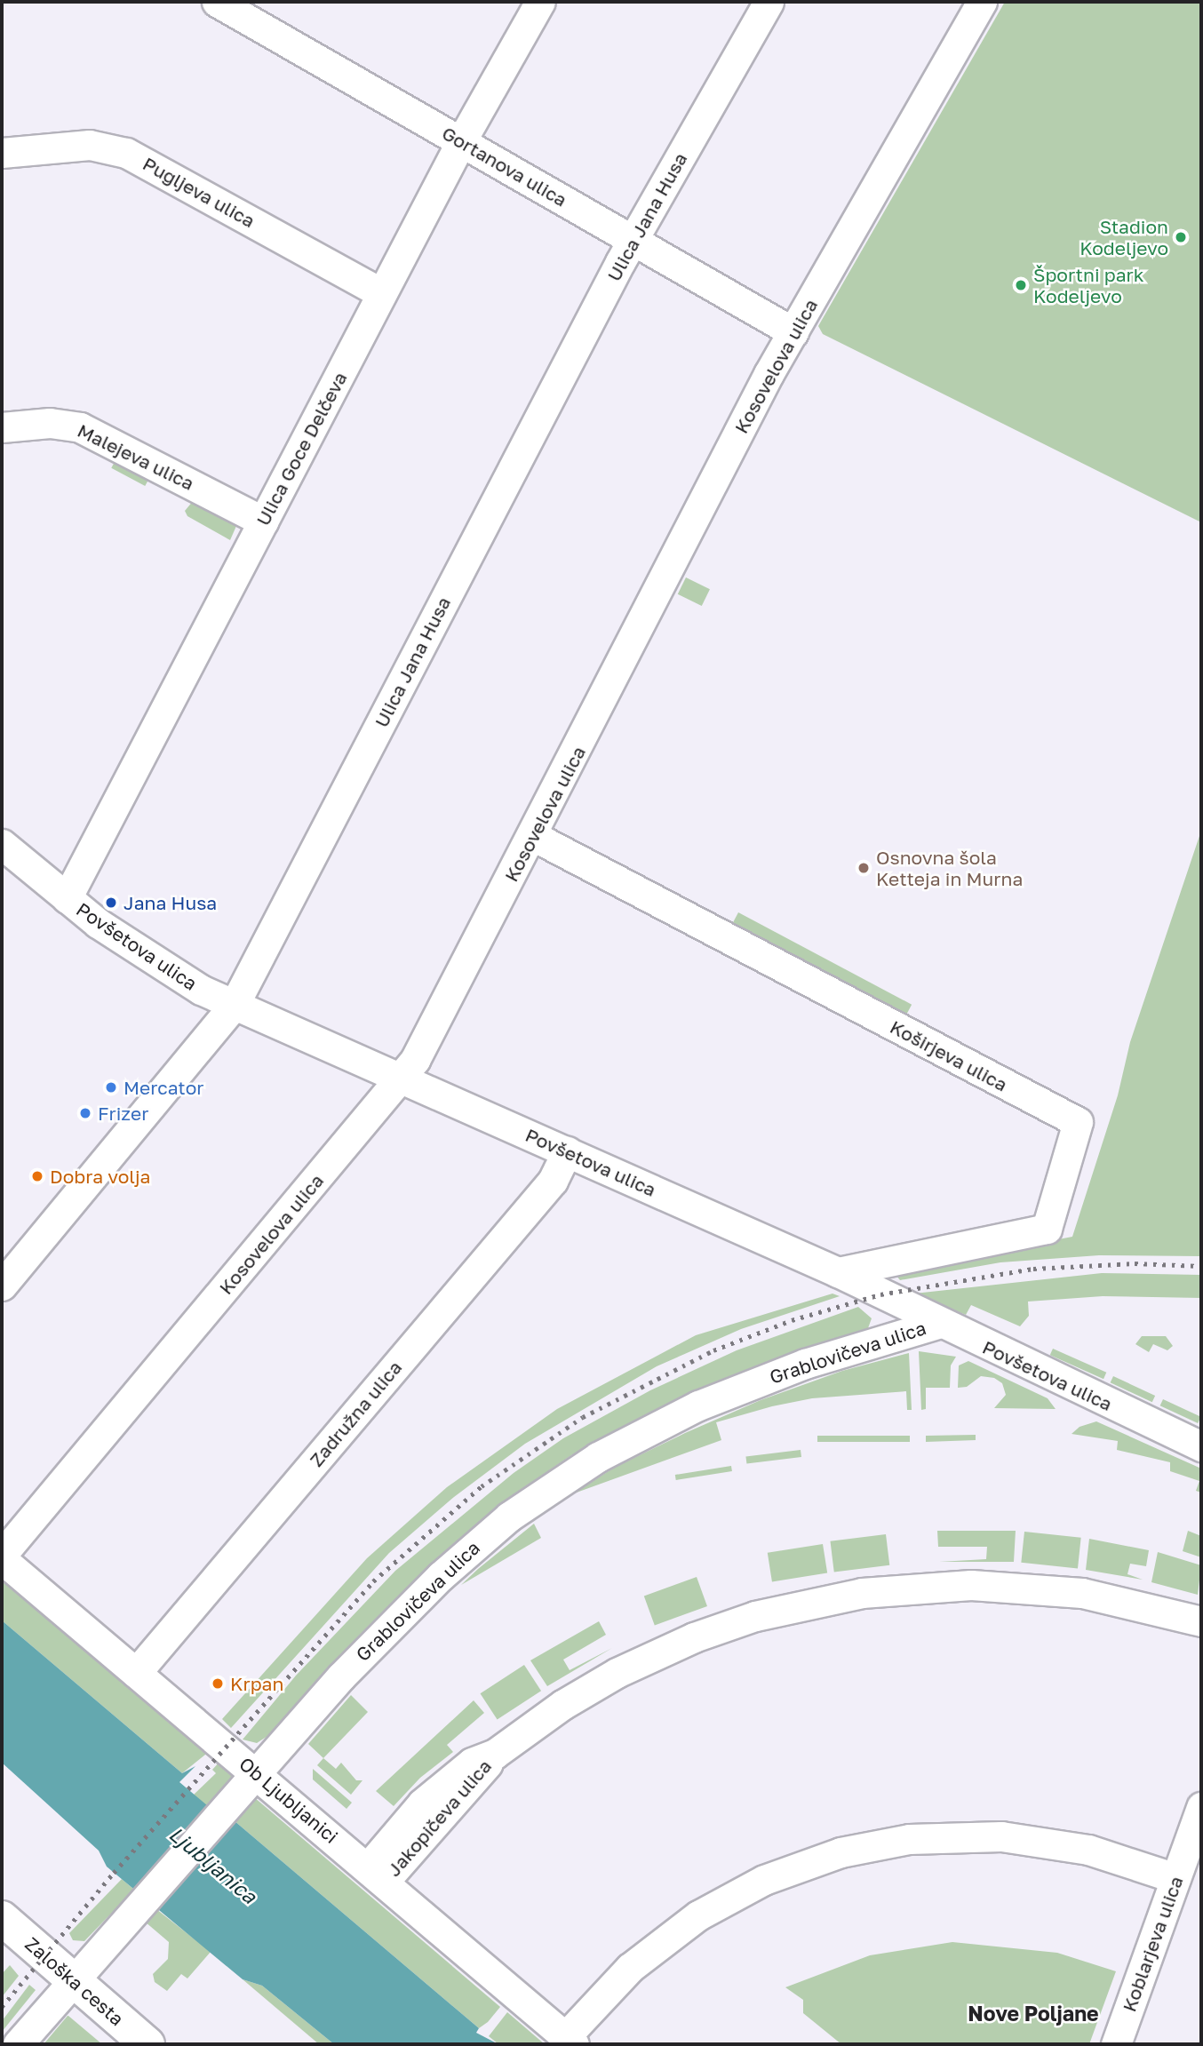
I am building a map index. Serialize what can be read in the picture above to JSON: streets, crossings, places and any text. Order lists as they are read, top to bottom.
{
  "streets": {
    "main road": ["Zaloška cesta"],
    "street": [
      "Gortanova ulica",
      "Pugljeva ulica",
      "Ulica Jana Husa",
      "Kosovelova ulica",
      "Ulica Goce Delčeva",
      "Malejeva ulica",
      "Povšetova ulica",
      "Koširjeva ulica",
      "Grablovičeva ulica",
      "Zadružna ulica",
      "Ob Ljubljanici",
      "Jakopičeva ulica",
      "Koblarjeva ulica"
    ]
  },
  "crossings": [
    ["Gortanova ulica", "Ulica Jana Husa"],
    ["Gortanova ulica", "Kosovelova ulica"],
    ["Gortanova ulica", "Ulica Goce Delčeva"],
    ["Pugljeva ulica", "Ulica Goce Delčeva"],
    ["Ulica Jana Husa", "Povšetova ulica"],
    ["Kosovelova ulica", "Povšetova ulica"],
    ["Kosovelova ulica", "Koširjeva ulica"],
    ["Kosovelova ulica", "Ob Ljubljanici"],
    ["Ulica Goce Delčeva", "Malejeva ulica"],
    ["Ulica Goce Delčeva", "Povšetova ulica"],
    ["Povšetova ulica", "Koširjeva ulica"],
    ["Povšetova ulica", "Grablovičeva ulica"],
    ["Povšetova ulica", "Zadružna ulica"],
    ["Grablovičeva ulica", "Ob Ljubljanici"],
    ["Grablovičeva ulica", "Zaloška cesta"],
    ["Zadružna ulica", "Ob Ljubljanici"],
    ["Ob Ljubljanici", "Jakopičeva ulica"]
  ],
  "districts": ["Nove Poljane"],
  "water": ["Ljubljanica"],
  "places": [
    "Stadion Kodeljevo",
    "Športni park Kodeljevo",
    "Osnovna šola Ketteja in Murna",
    "Jana Husa",
    "Mercator",
    "Frizer",
    "Dobra volja",
    "Krpan"
  ]
}
